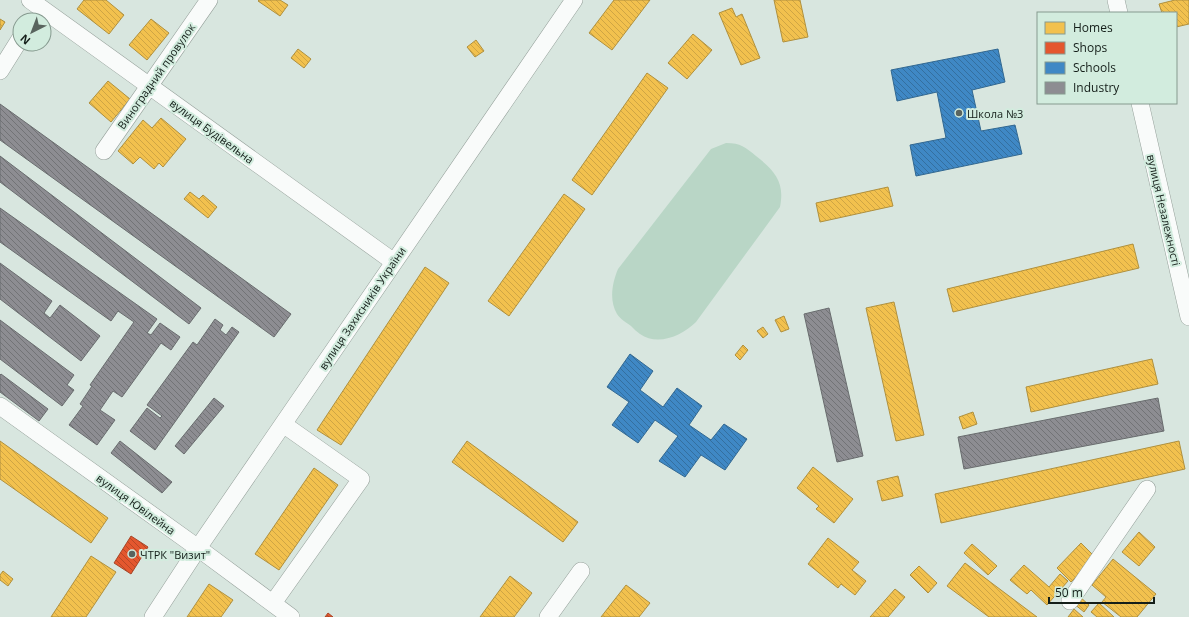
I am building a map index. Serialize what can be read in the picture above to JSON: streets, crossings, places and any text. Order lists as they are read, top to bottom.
{
  "streets": {
    "street": [
      "Виноградний провулок",
      "вулиця Будівельна",
      "вулиця Незалежності",
      "вулиця Захисників України",
      "вулиця Ювілейна"
    ]
  },
  "crossings": [
    ["Виноградний провулок", "вулиця Будівельна"],
    ["вулиця Будівельна", "вулиця Захисників України"],
    ["вулиця Захисників України", "вулиця Ювілейна"]
  ],
  "places": ["Школа №3", "ЧТРК \"Визит\""],
  "legend": [
    "Homes",
    "Shops",
    "Schools",
    "Industry"
  ],
  "scale_bar": "50 m",
  "north": "bottom left"
}
